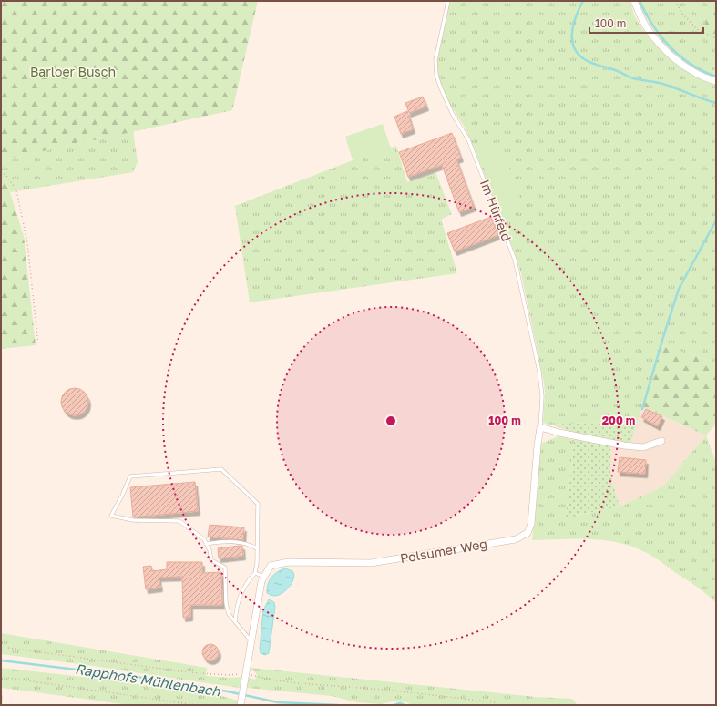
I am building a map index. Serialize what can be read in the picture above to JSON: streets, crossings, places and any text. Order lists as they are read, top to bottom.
{
  "streets": {
    "street": ["Polsumer Weg"],
    "lane": ["Im Hürfeld"]
  },
  "crossings": [
    ["Im Hürfeld", "Polsumer Weg"]
  ],
  "water": ["Rapphofs Mühlenbach"],
  "parks": ["Barloer Busch"],
  "scale_bar": "100 m",
  "rings": ["100 m", "200 m"]
}
